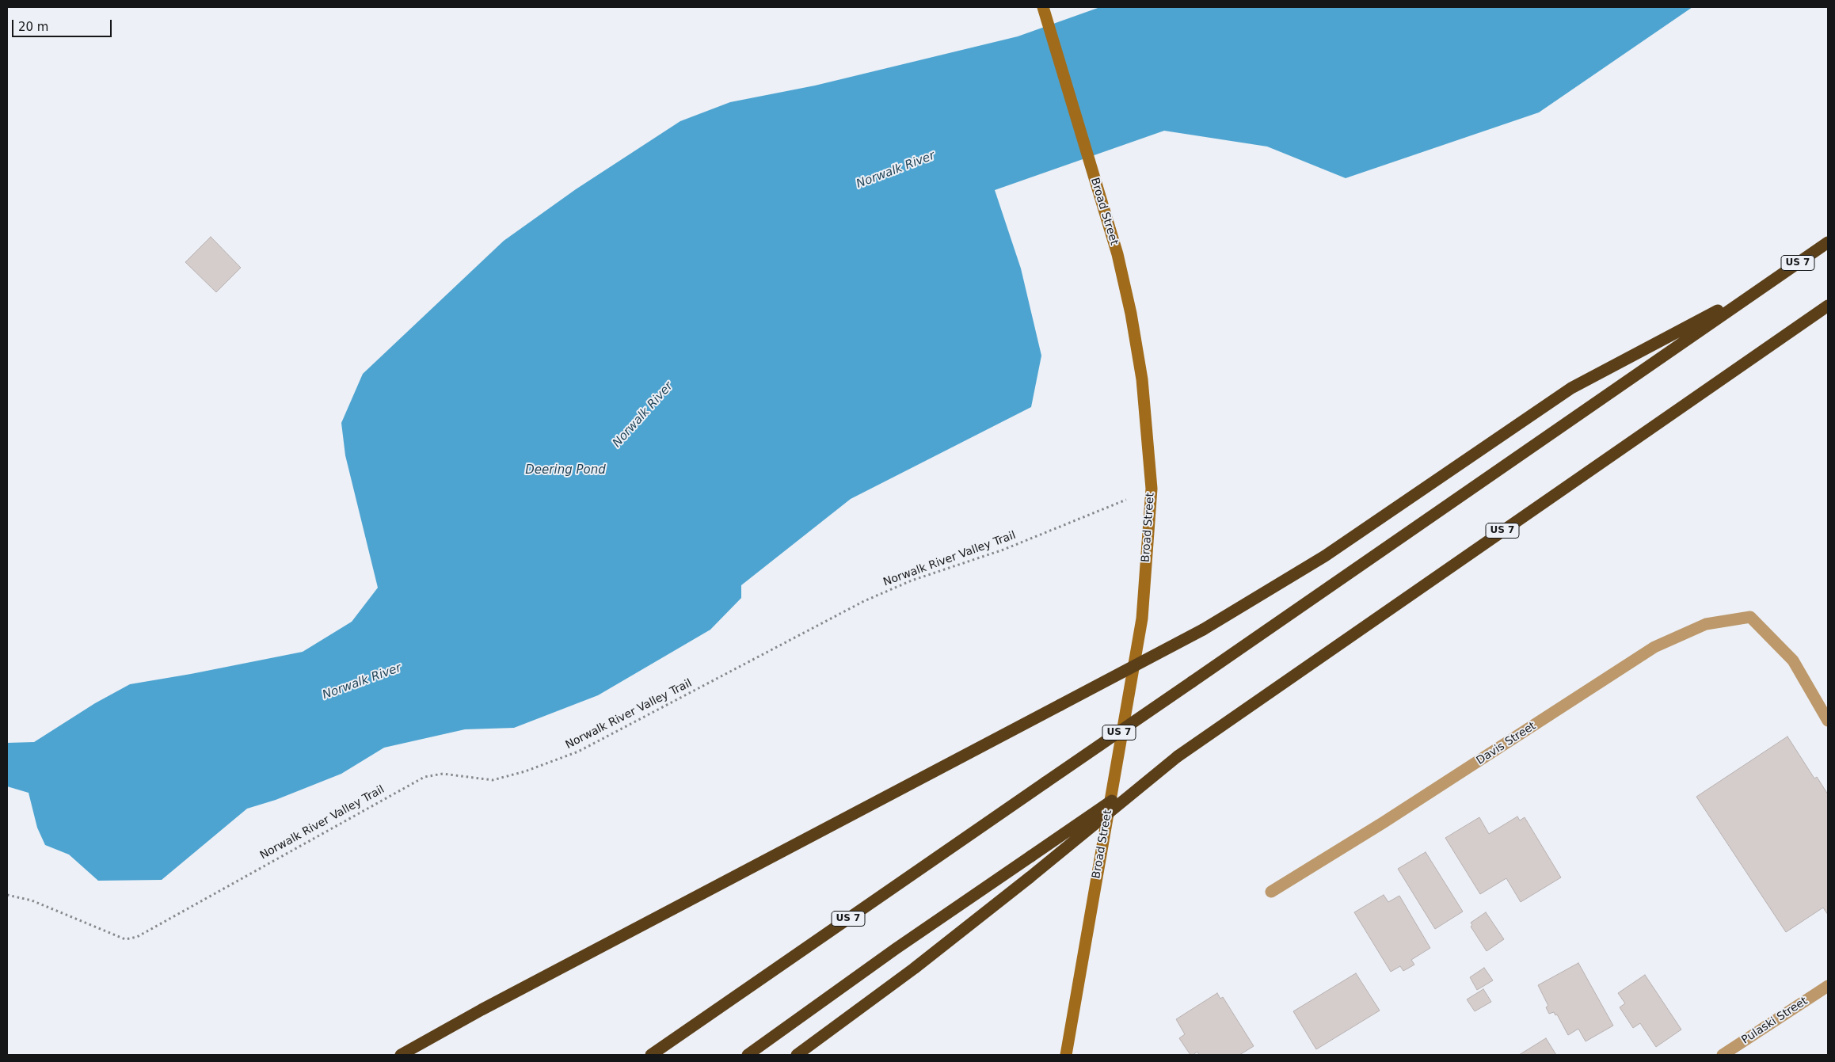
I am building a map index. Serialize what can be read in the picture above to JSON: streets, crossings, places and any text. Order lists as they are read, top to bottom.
{
  "streets": {
    "highway": ["US 7"],
    "street": ["Broad Street", "Davis Street", "Pulaski Street"],
    "path": ["Norwalk River Valley Trail"]
  },
  "crossings": [
    ["Broad Street", "Norwalk River Valley Trail"]
  ],
  "water": ["Norwalk River", "Deering Pond"],
  "scale_bar": "20 m"
}
